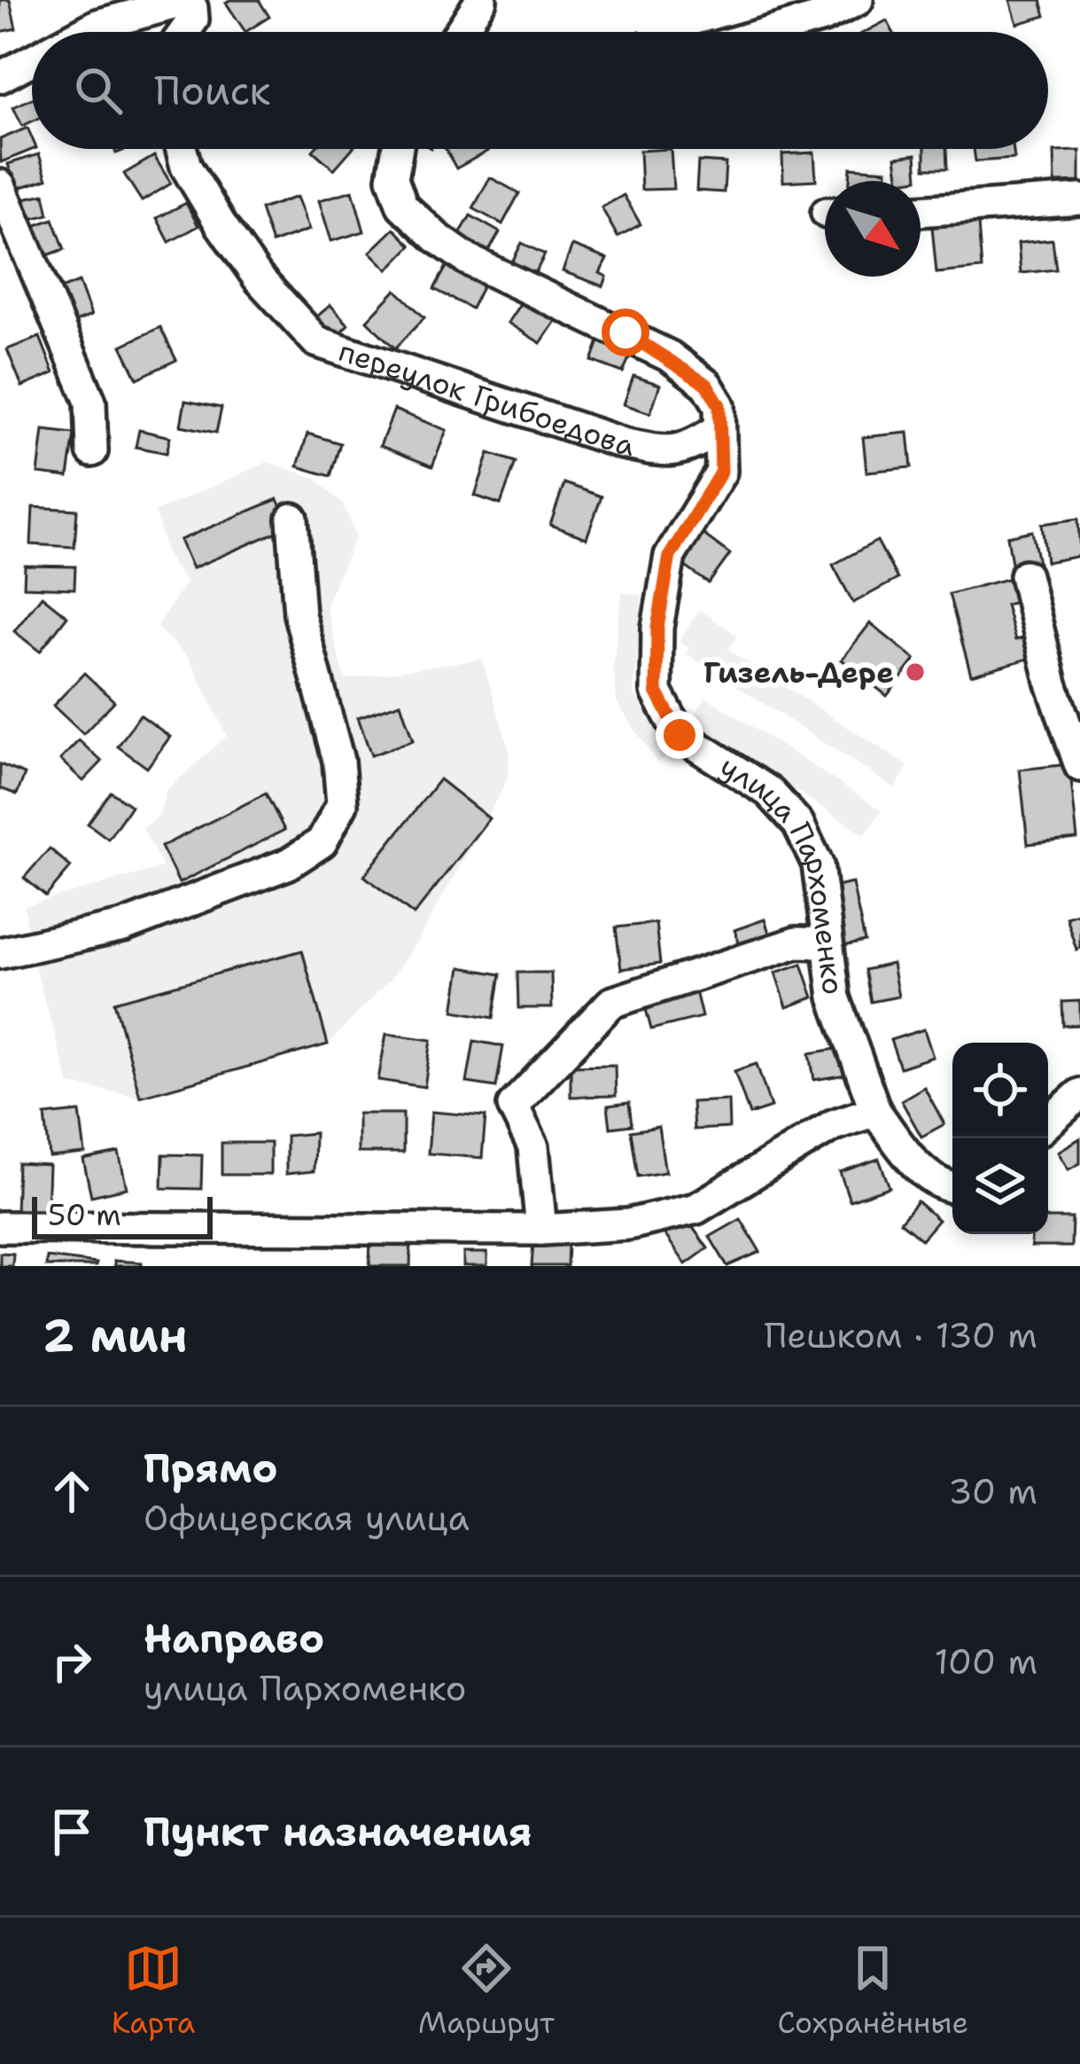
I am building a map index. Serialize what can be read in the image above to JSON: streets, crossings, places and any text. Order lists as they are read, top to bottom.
{
  "streets": {
    "street": ["переулок Грибоедова", "улица Пархоменко"]
  },
  "crossings": [
    ["переулок Грибоедова", "улица Пархоменко"]
  ],
  "places": ["Гизель-Дере"],
  "scale_bar": "50 m",
  "north": "bottom right",
  "page": {
    "search": "Поиск",
    "scale": "50 m",
    "heading": ["2 мин", "Пешком · 130 m"],
    "list": [
      ["Прямо", "Офицерская улица", "30 m"],
      ["Направо", "улица Пархоменко", "100 m"],
      "Пункт назначения"
    ],
    "nav": ["Карта", "Маршрут", "Сохранённые"]
  }
}
